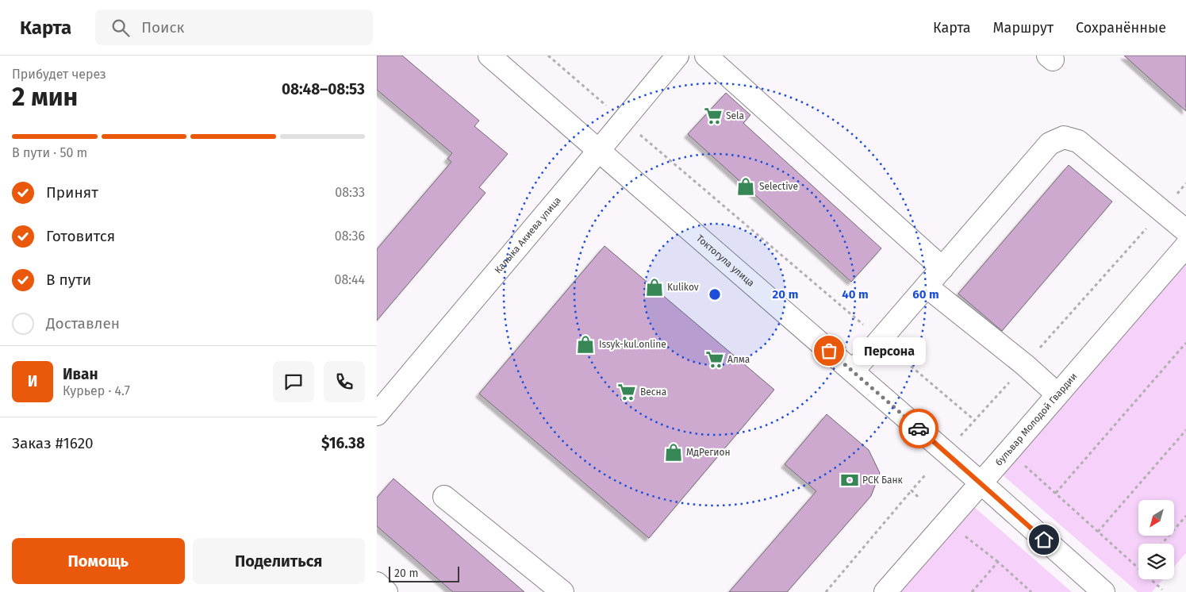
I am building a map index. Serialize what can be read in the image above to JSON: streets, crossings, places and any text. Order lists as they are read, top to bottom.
{
  "streets": {
    "main road": ["Калыка Акиева улица", "Токтогула улица", "бульвар Молодой Гвардии"]
  },
  "crossings": [
    ["Калыка Акиева улица", "Токтогула улица"],
    ["Токтогула улица", "бульвар Молодой Гвардии"]
  ],
  "places": {
    "supermarket": ["Sela", "Алма", "Весна"],
    "shop": [
      "Selective",
      "Kulikov",
      "Issyk-kul.online",
      "МдРегион"
    ],
    "other": ["Персона"],
    "bank": ["РСК Банк"]
  },
  "scale_bar": "20 m",
  "north": "bottom left",
  "page": {
    "header": "Карта",
    "search": "Поиск",
    "nav": ["Карта", "Маршрут", "Сохранённые"],
    "heading": ["2 мин", "Прибудет через", "08:48–08:53"],
    "panel": [
      "Иван",
      "Курьер · 4.7",
      "Заказ #1620",
      "$16.38"
    ],
    "bar": "В пути · 50 m",
    "list": [
      ["Принят", "08:33"],
      ["Готовится", "08:36"],
      ["В пути", "08:44"],
      "Доставлен"
    ],
    "bubble": "Персона",
    "round": "И",
    "buttons": ["Помощь", "Поделиться"],
    "scale": "20 m"
  },
  "rings": ["20 m", "40 m", "60 m"]
}
